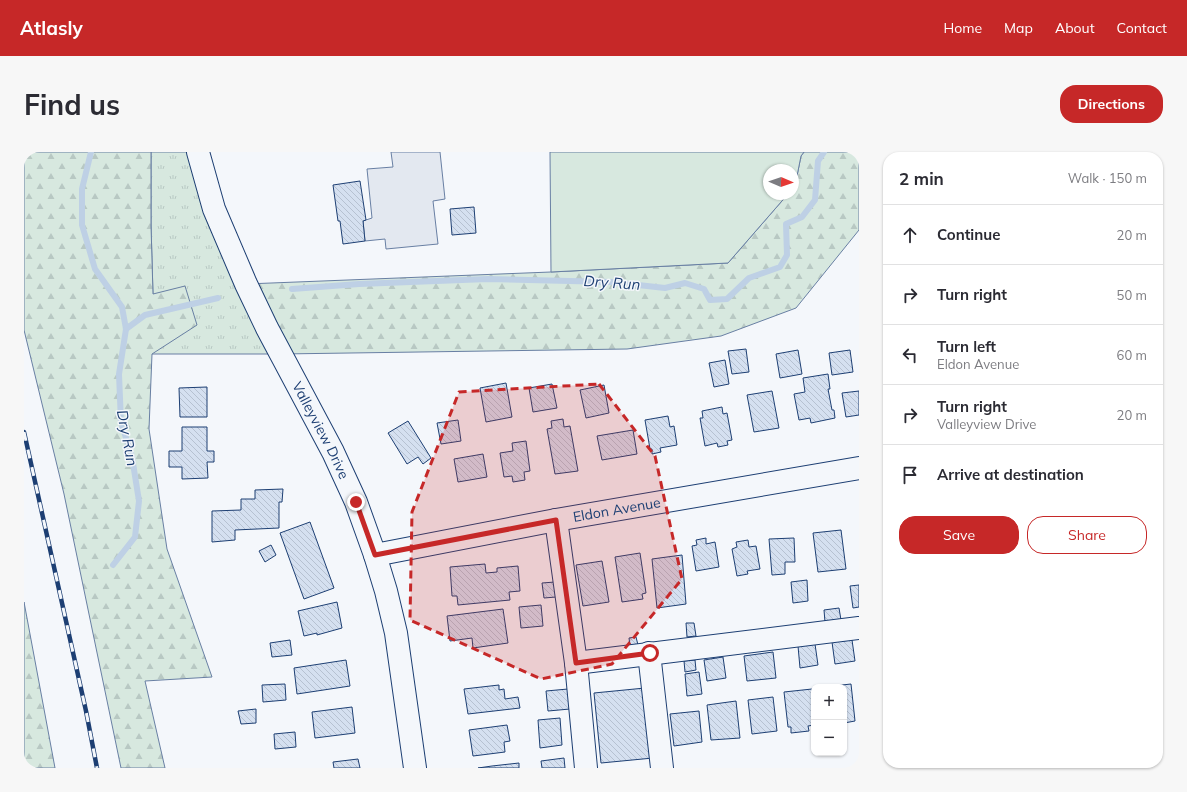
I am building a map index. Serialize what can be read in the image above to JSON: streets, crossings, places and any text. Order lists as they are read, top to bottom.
{
  "streets": {
    "street": ["Valleyview Drive", "Eldon Avenue"]
  },
  "crossings": [
    ["Valleyview Drive", "Eldon Avenue"]
  ],
  "water": ["Dry Run"],
  "north": "right",
  "page": {
    "header": "Atlasly",
    "nav": [
      "Home",
      "Map",
      "About",
      "Contact"
    ],
    "buttons": [
      "Directions",
      ["Save", "Share"]
    ],
    "title": "Find us",
    "heading": ["2 min", "Walk · 150 m"],
    "list": [
      ["Continue", "20 m"],
      ["Turn right", "50 m"],
      ["Turn left", "Eldon Avenue", "60 m"],
      ["Turn right", "Valleyview Drive", "20 m"],
      "Arrive at destination"
    ],
    "map_buttons": ["+", "−"]
  }
}
